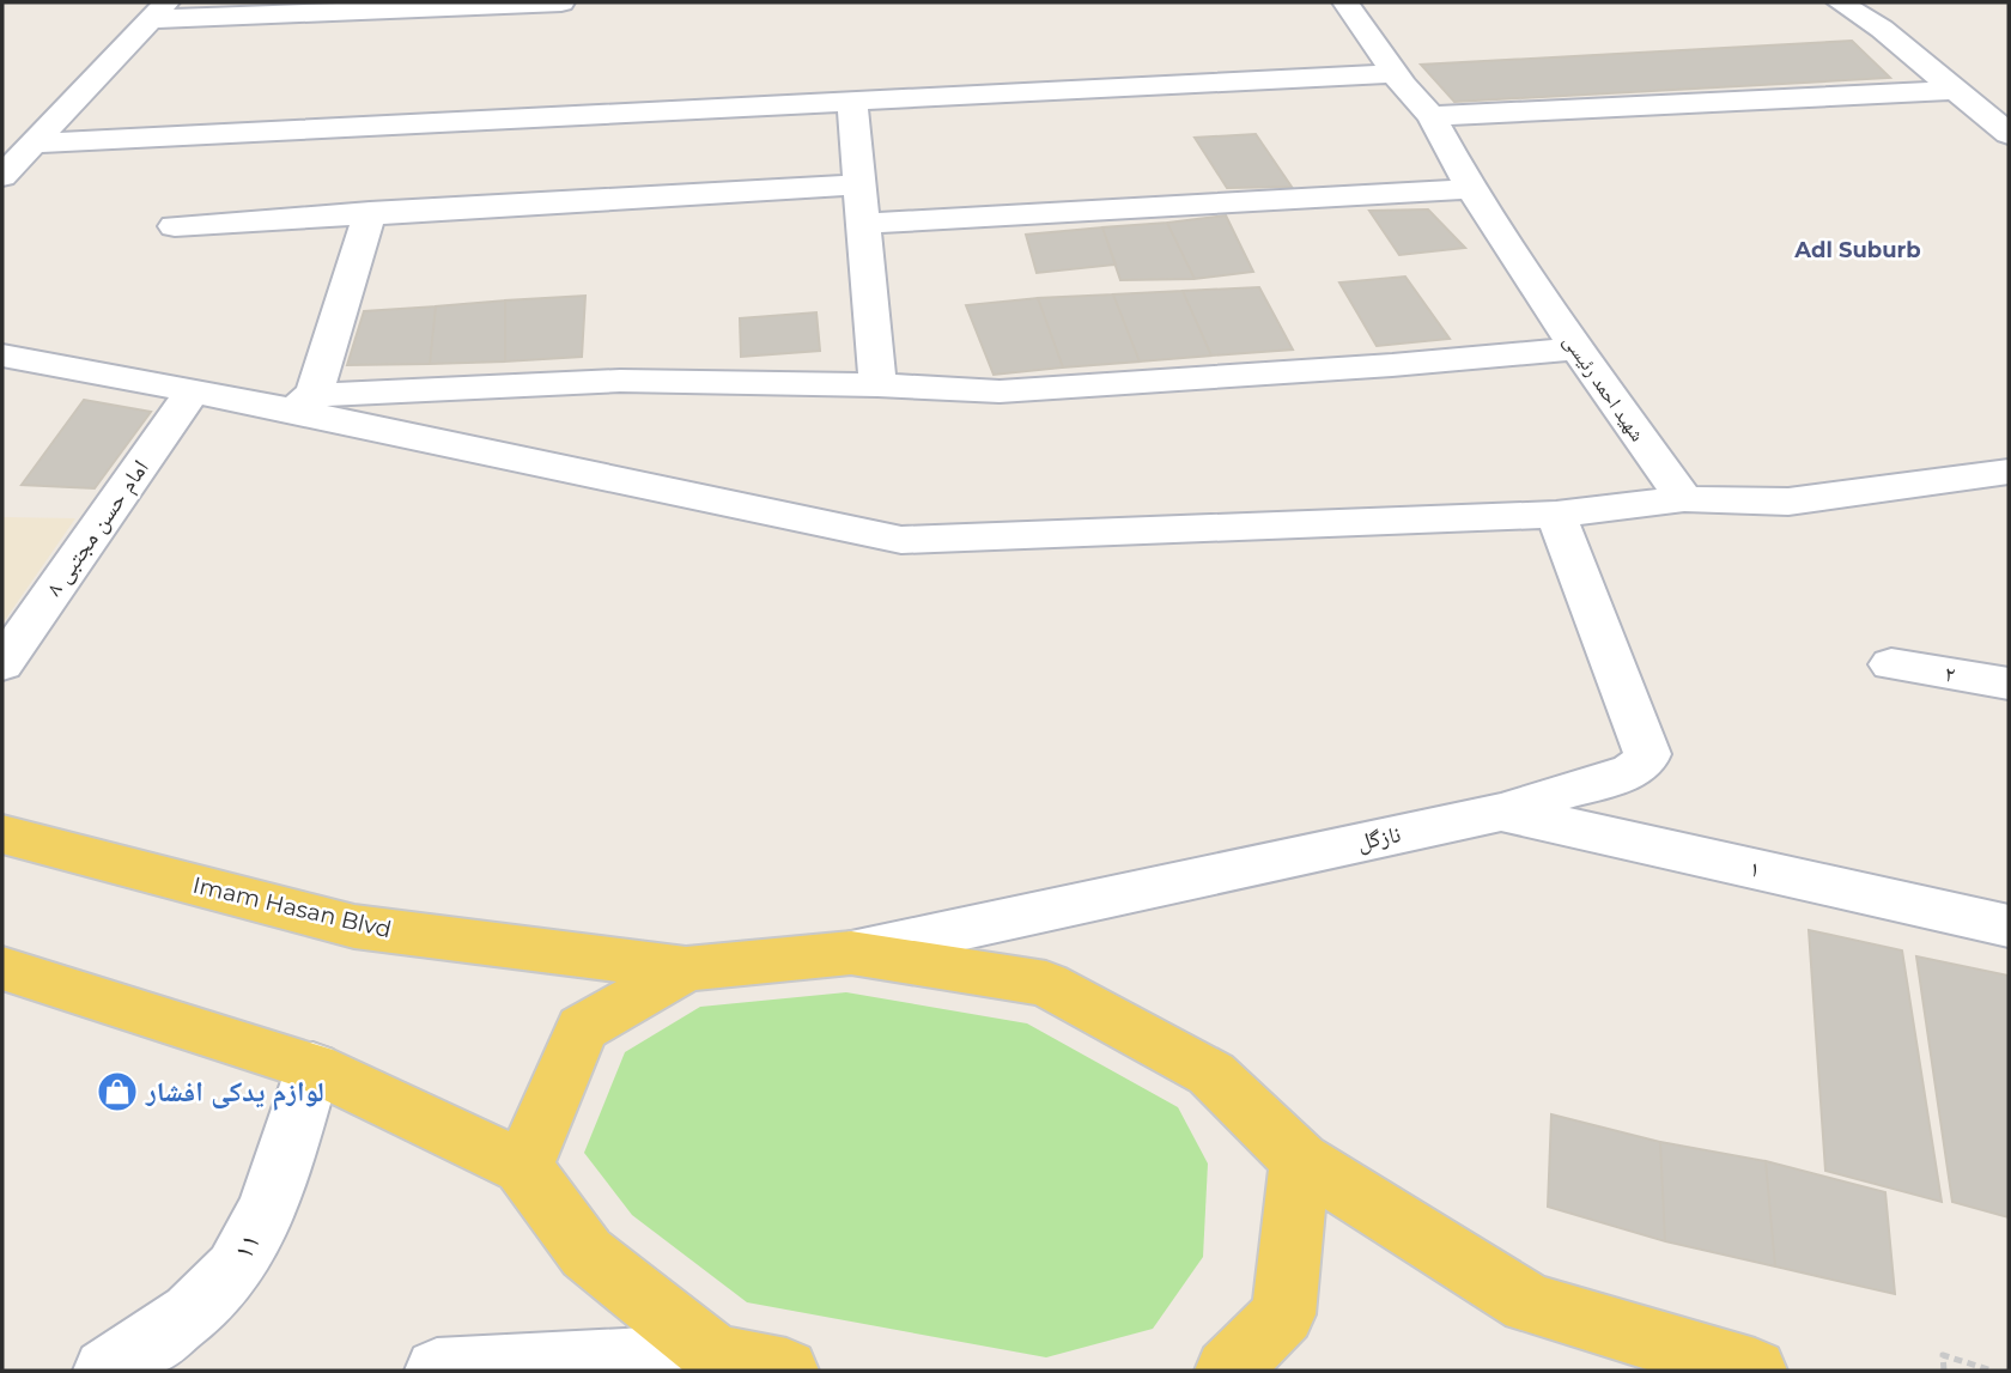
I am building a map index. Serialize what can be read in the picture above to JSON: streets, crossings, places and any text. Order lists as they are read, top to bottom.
{
  "streets": {
    "main road": ["Imam Hasan Blvd"],
    "street": [
      "شهید احمد رئیسی",
      "امام حسن مجتبی ۸",
      "۲",
      "نازگل",
      "۱",
      "۱۱"
    ]
  },
  "crossings": [
    ["نازگل", "۱"]
  ],
  "districts": ["Adl Suburb"],
  "places": {
    "shop": ["لوازم یدکی افشار"]
  }
}
